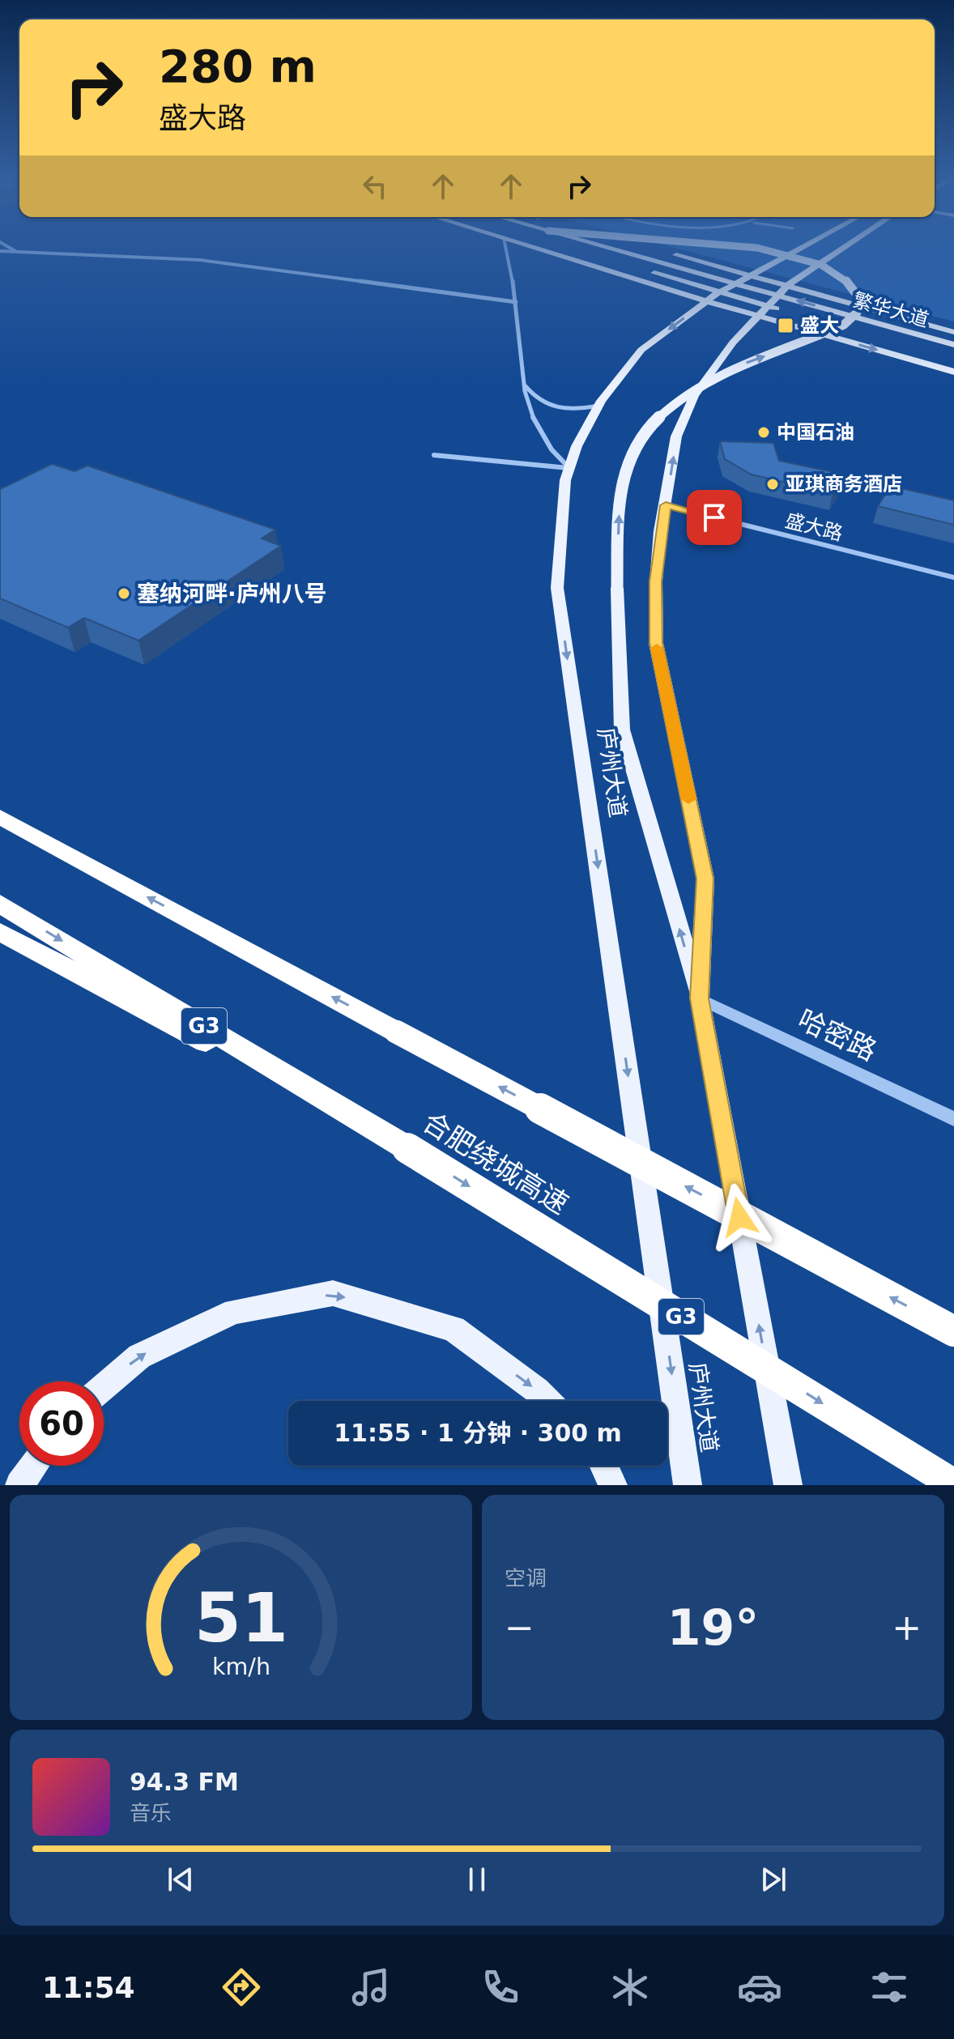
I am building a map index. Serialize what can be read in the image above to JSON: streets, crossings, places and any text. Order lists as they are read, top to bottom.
{
  "streets": {
    "highway": ["G3", "合肥绕城高速"],
    "main road": ["繁华大道", "庐州大道"],
    "street": ["盛大路", "哈密路"]
  },
  "crossings": [
    ["繁华大道", "庐州大道"]
  ],
  "places": {
    "transit": ["盛大"],
    "other": ["中国石油", "亚琪商务酒店", "塞纳河畔·庐州八号"]
  },
  "page": {
    "turn": ["280 m", "盛大路"],
    "limit": "60",
    "trip": "11:55 · 1 分钟 · 300 m",
    "tile": "空调",
    "heat": ["−", "19°", "+"],
    "song": ["94.3 FM", "音乐"],
    "tabs": "11:54",
    "gauge": ["51", "km/h"]
  }
}
